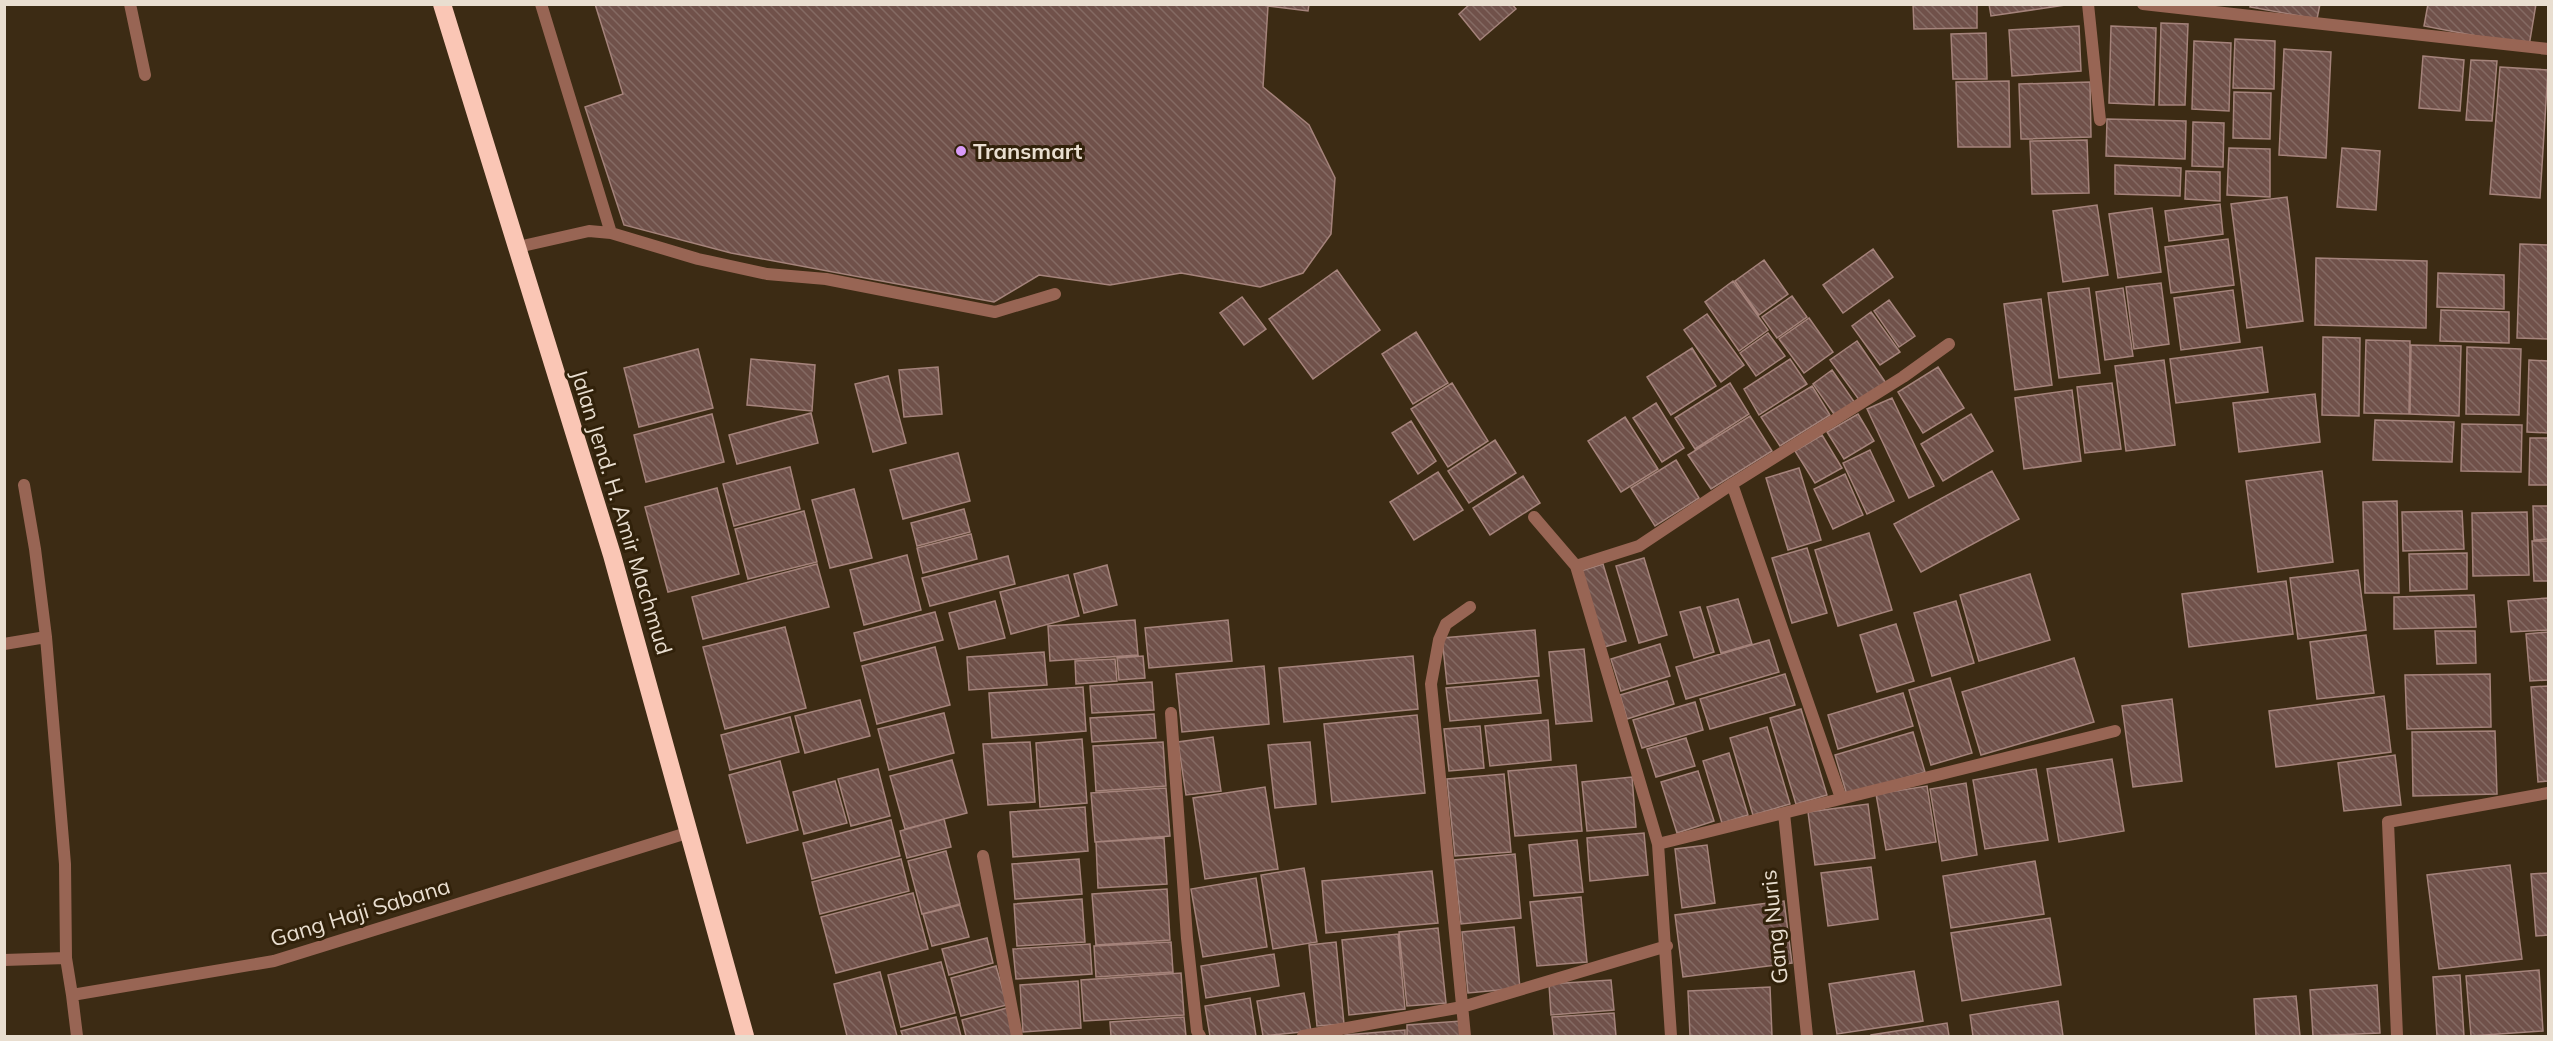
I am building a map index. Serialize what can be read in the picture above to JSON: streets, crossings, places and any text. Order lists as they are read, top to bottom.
{
  "streets": {
    "highway": ["Jalan Jend. H. Amir Machmud"],
    "street": ["Gang Haji Sabana", "Gang Nuris"]
  },
  "crossings": [
    ["Jalan Jend. H. Amir Machmud", "Gang Haji Sabana"]
  ],
  "places": ["Transmart"]
}
